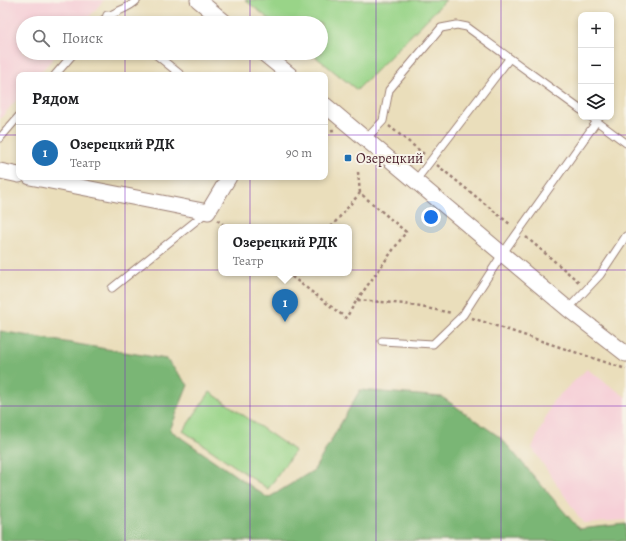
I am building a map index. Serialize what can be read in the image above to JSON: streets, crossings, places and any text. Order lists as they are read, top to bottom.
{
  "places": {
    "transit": ["Озерецкий"]
  },
  "page": {
    "map_buttons": ["+", "−"],
    "search": "Поиск",
    "heading": "Рядом",
    "list": [
      {
        "mark": "1",
        "name": "Озерецкий РДК",
        "note": "Театр",
        "value": "90 m"
      }
    ],
    "popup": ["Озерецкий РДК", "Театр"],
    "pins": "1"
  }
}
